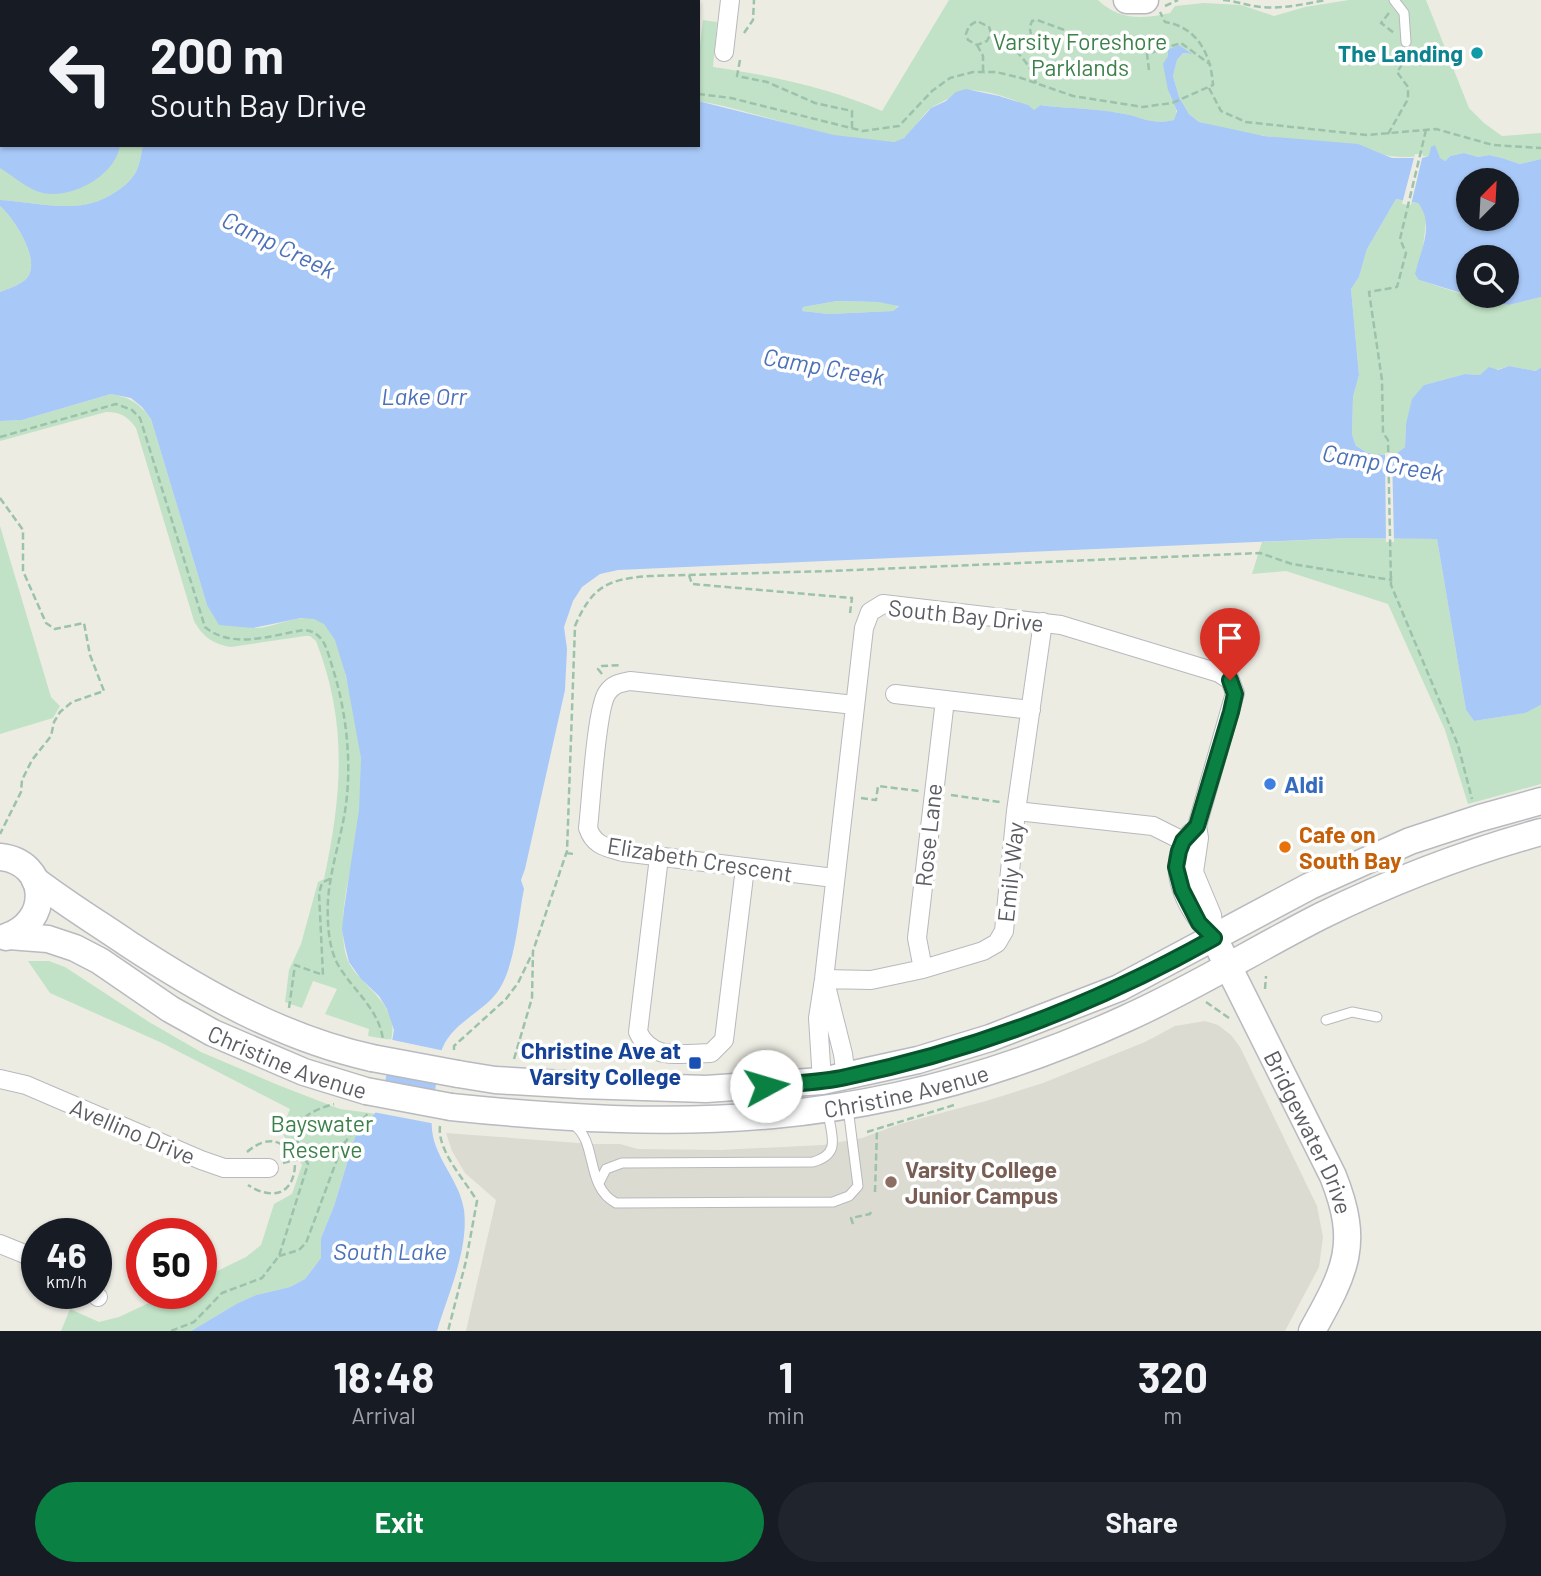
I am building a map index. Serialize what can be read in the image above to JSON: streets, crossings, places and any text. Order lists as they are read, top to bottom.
{
  "streets": {
    "main road": ["Christine Avenue", "Bridgewater Drive"],
    "street": [
      "South Bay Drive",
      "Rose Lane",
      "Elizabeth Crescent",
      "Emily Way",
      "Avellino Drive"
    ]
  },
  "crossings": [
    ["South Bay Drive", "Elizabeth Crescent"],
    ["South Bay Drive", "Emily Way"],
    ["South Bay Drive", "Christine Avenue"],
    ["South Bay Drive", "Bridgewater Drive"],
    ["Rose Lane", "Emily Way"],
    ["Christine Avenue", "Bridgewater Drive"]
  ],
  "water": ["Camp Creek", "Lake Orr", "South Lake"],
  "parks": ["Varsity Foreshore Parklands", "Bayswater Reserve"],
  "places": {
    "other": [
      "The Landing",
      "Aldi",
      "Cafe on South Bay",
      "Varsity College Junior Campus"
    ],
    "transit": ["Christine Ave at Varsity College"]
  },
  "north": "top right",
  "page": {
    "turn": ["200 m", "South Bay Drive"],
    "speed": "46 km/h",
    "limit": "50",
    "eta": [
      "18:48",
      "Arrival",
      "1",
      "min",
      "320",
      "m"
    ],
    "buttons": ["Exit", "Share"]
  }
}
